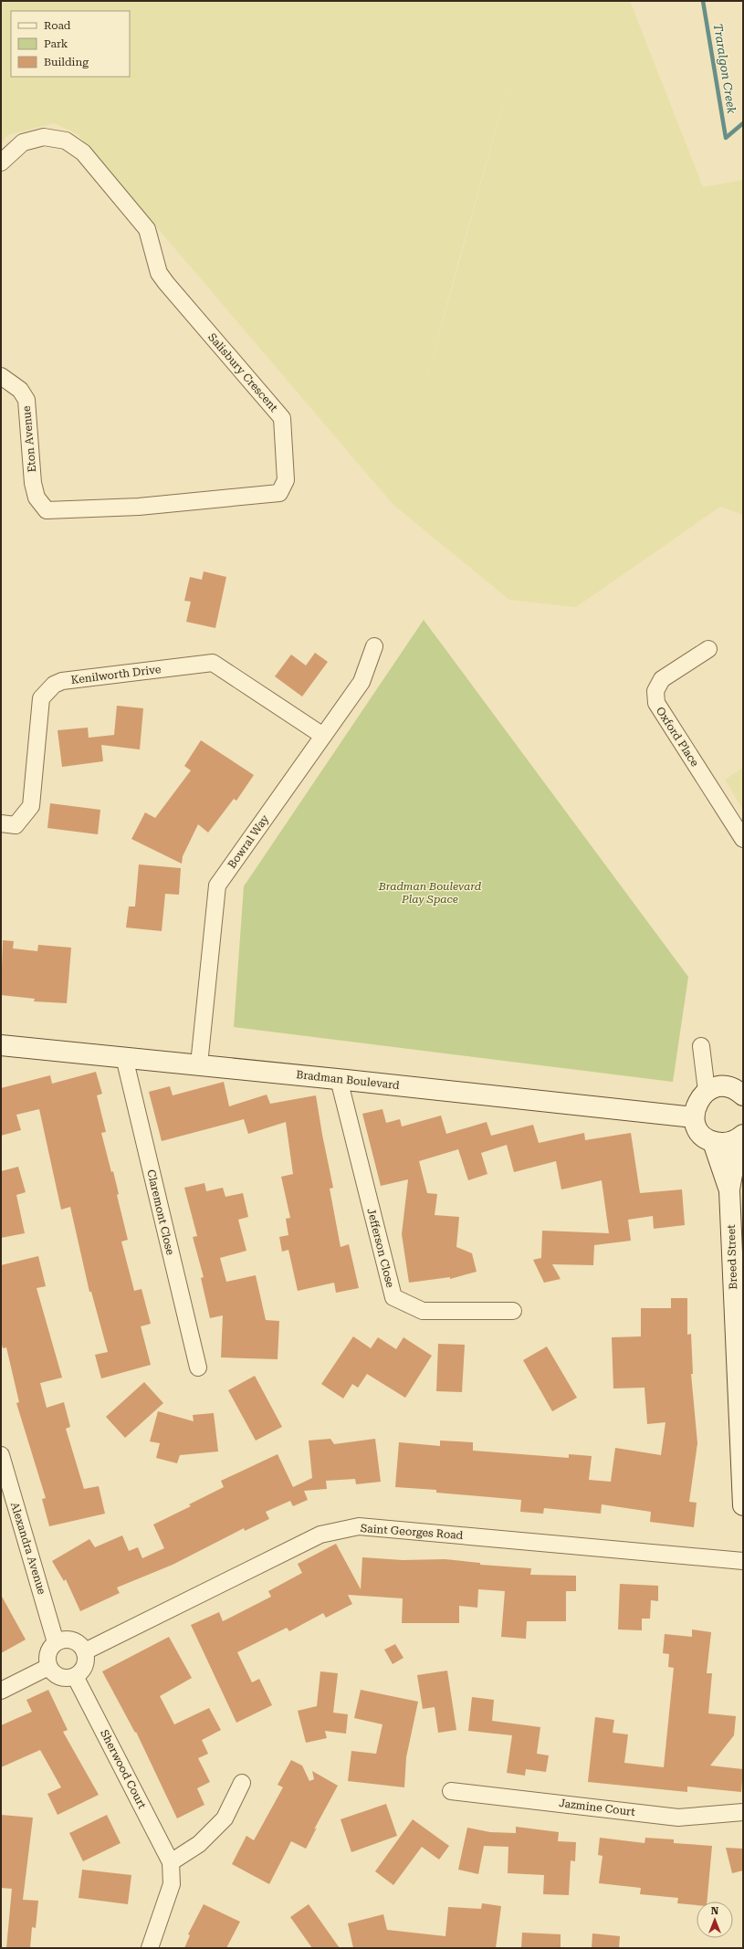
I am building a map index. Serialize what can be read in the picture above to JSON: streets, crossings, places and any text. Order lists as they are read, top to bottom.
{
  "streets": {
    "street": [
      "Salisbury Crescent",
      "Eton Avenue",
      "Kenilworth Drive",
      "Oxford Place",
      "Bowral Way",
      "Bradman Boulevard",
      "Claremont Close",
      "Jefferson Close",
      "Breed Street",
      "Saint Georges Road",
      "Alexandra Avenue",
      "Sherwood Court",
      "Jazmine Court"
    ]
  },
  "crossings": [
    ["Salisbury Crescent", "Eton Avenue"],
    ["Kenilworth Drive", "Bowral Way"],
    ["Bowral Way", "Bradman Boulevard"],
    ["Bradman Boulevard", "Claremont Close"],
    ["Bradman Boulevard", "Jefferson Close"],
    ["Saint Georges Road", "Alexandra Avenue"],
    ["Saint Georges Road", "Sherwood Court"],
    ["Alexandra Avenue", "Sherwood Court"]
  ],
  "water": ["Traralgon Creek"],
  "parks": ["Bradman Boulevard Play Space"],
  "legend": ["Road", "Park", "Building"],
  "north": "top"
}
